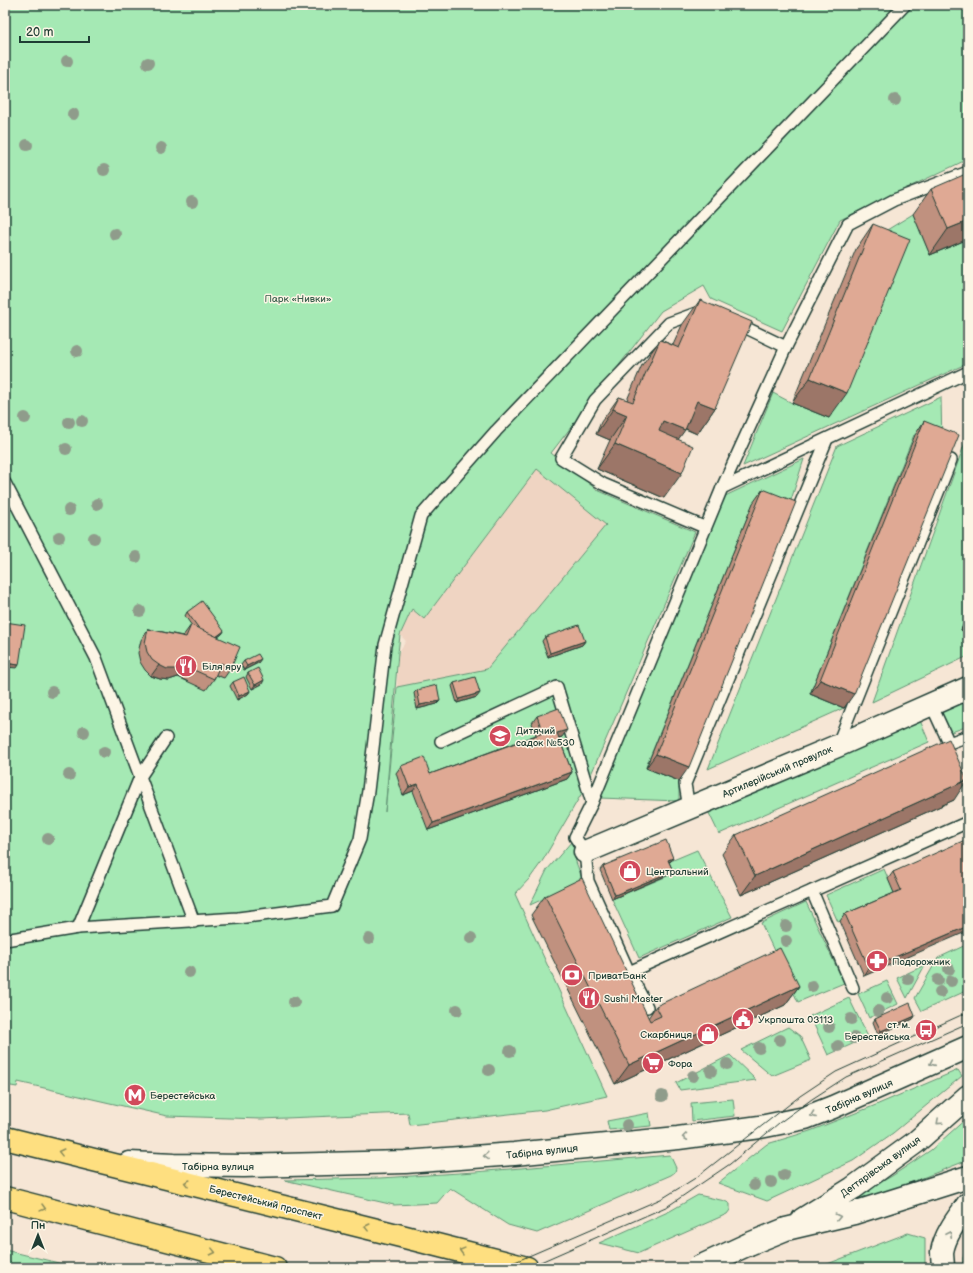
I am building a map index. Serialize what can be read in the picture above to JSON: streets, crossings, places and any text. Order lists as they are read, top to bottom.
{
  "streets": {
    "main road": [
      "Артилерійський провулок",
      "Табірна вулиця",
      "Дегтярівська вулиця",
      "Берестейський проспект"
    ]
  },
  "crossings": [
    ["Табірна вулиця", "Берестейський проспект"]
  ],
  "one_way": ["Табірна вулиця"],
  "parks": ["Парк «Нивки»"],
  "places": {
    "restaurant": ["Біля яру", "Sushi Master"],
    "school or university": ["Дитячий садок №530"],
    "shop": ["Центральний", "Скарбниця"],
    "pharmacy": ["Подорожник"],
    "bank": ["ПриватБанк"],
    "public building": ["Укрпошта 03113"],
    "bus stop": ["ст. м. Берестейська"],
    "supermarket": ["Фора"],
    "metro station": ["Берестейська"]
  },
  "scale_bar": "20 m",
  "north": "top"
}
